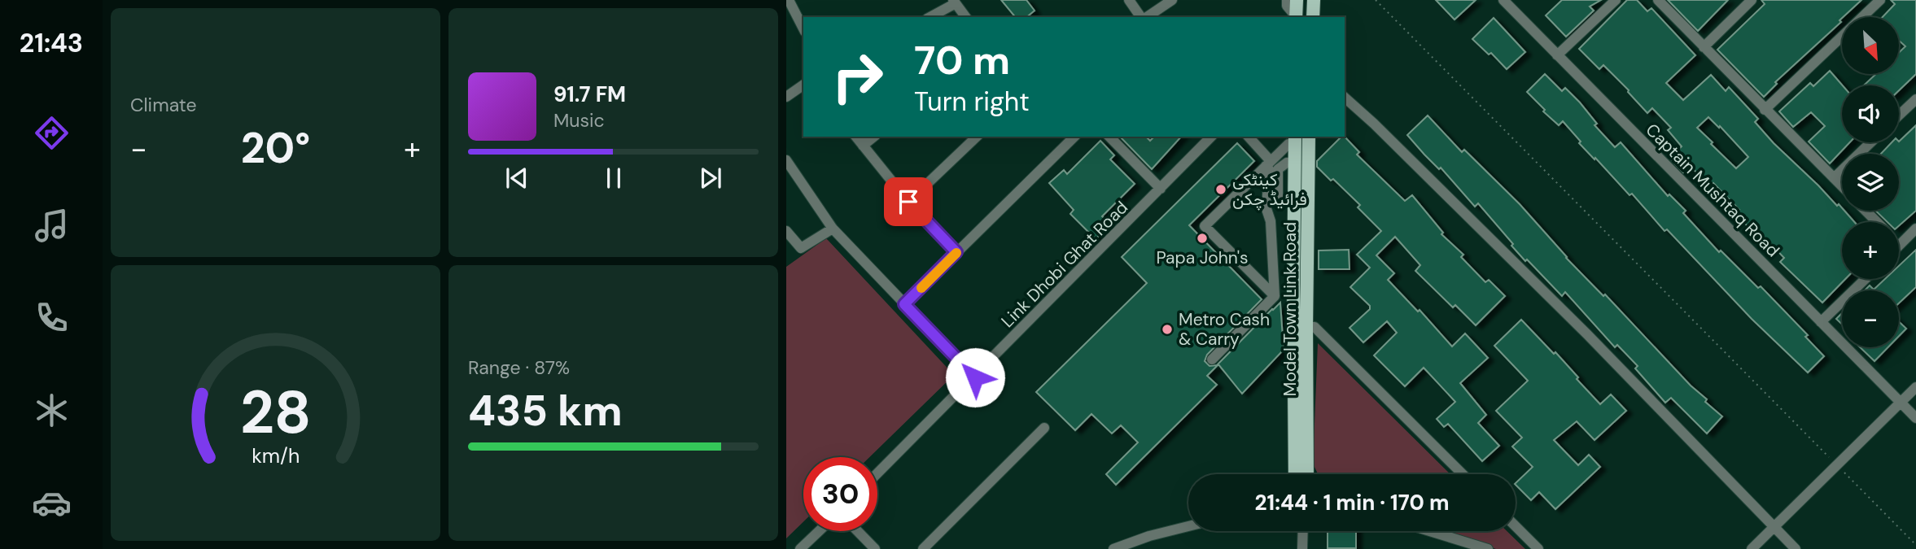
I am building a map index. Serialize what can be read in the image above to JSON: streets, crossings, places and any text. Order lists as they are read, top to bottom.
{
  "streets": {
    "main road": ["Model Town Link Road"],
    "street": ["Captain Mushtaq Road", "Link Dhobi Ghat Road"]
  },
  "places": ["کینٹکی فرائیڈ چکن", "Papa John's", "Metro Cash & Carry"],
  "north": "bottom right",
  "page": {
    "tabs": "21:43",
    "tile": [
      "Climate",
      ["Range · 87%", "435 km"]
    ],
    "map_buttons": ["+", "−"],
    "turn": ["70 m", "Turn right"],
    "song": ["91.7 FM", "Music"],
    "heat": ["−", "20°", "+"],
    "limit": "30",
    "trip": "21:44 · 1 min · 170 m",
    "gauge": ["28", "km/h"]
  }
}
